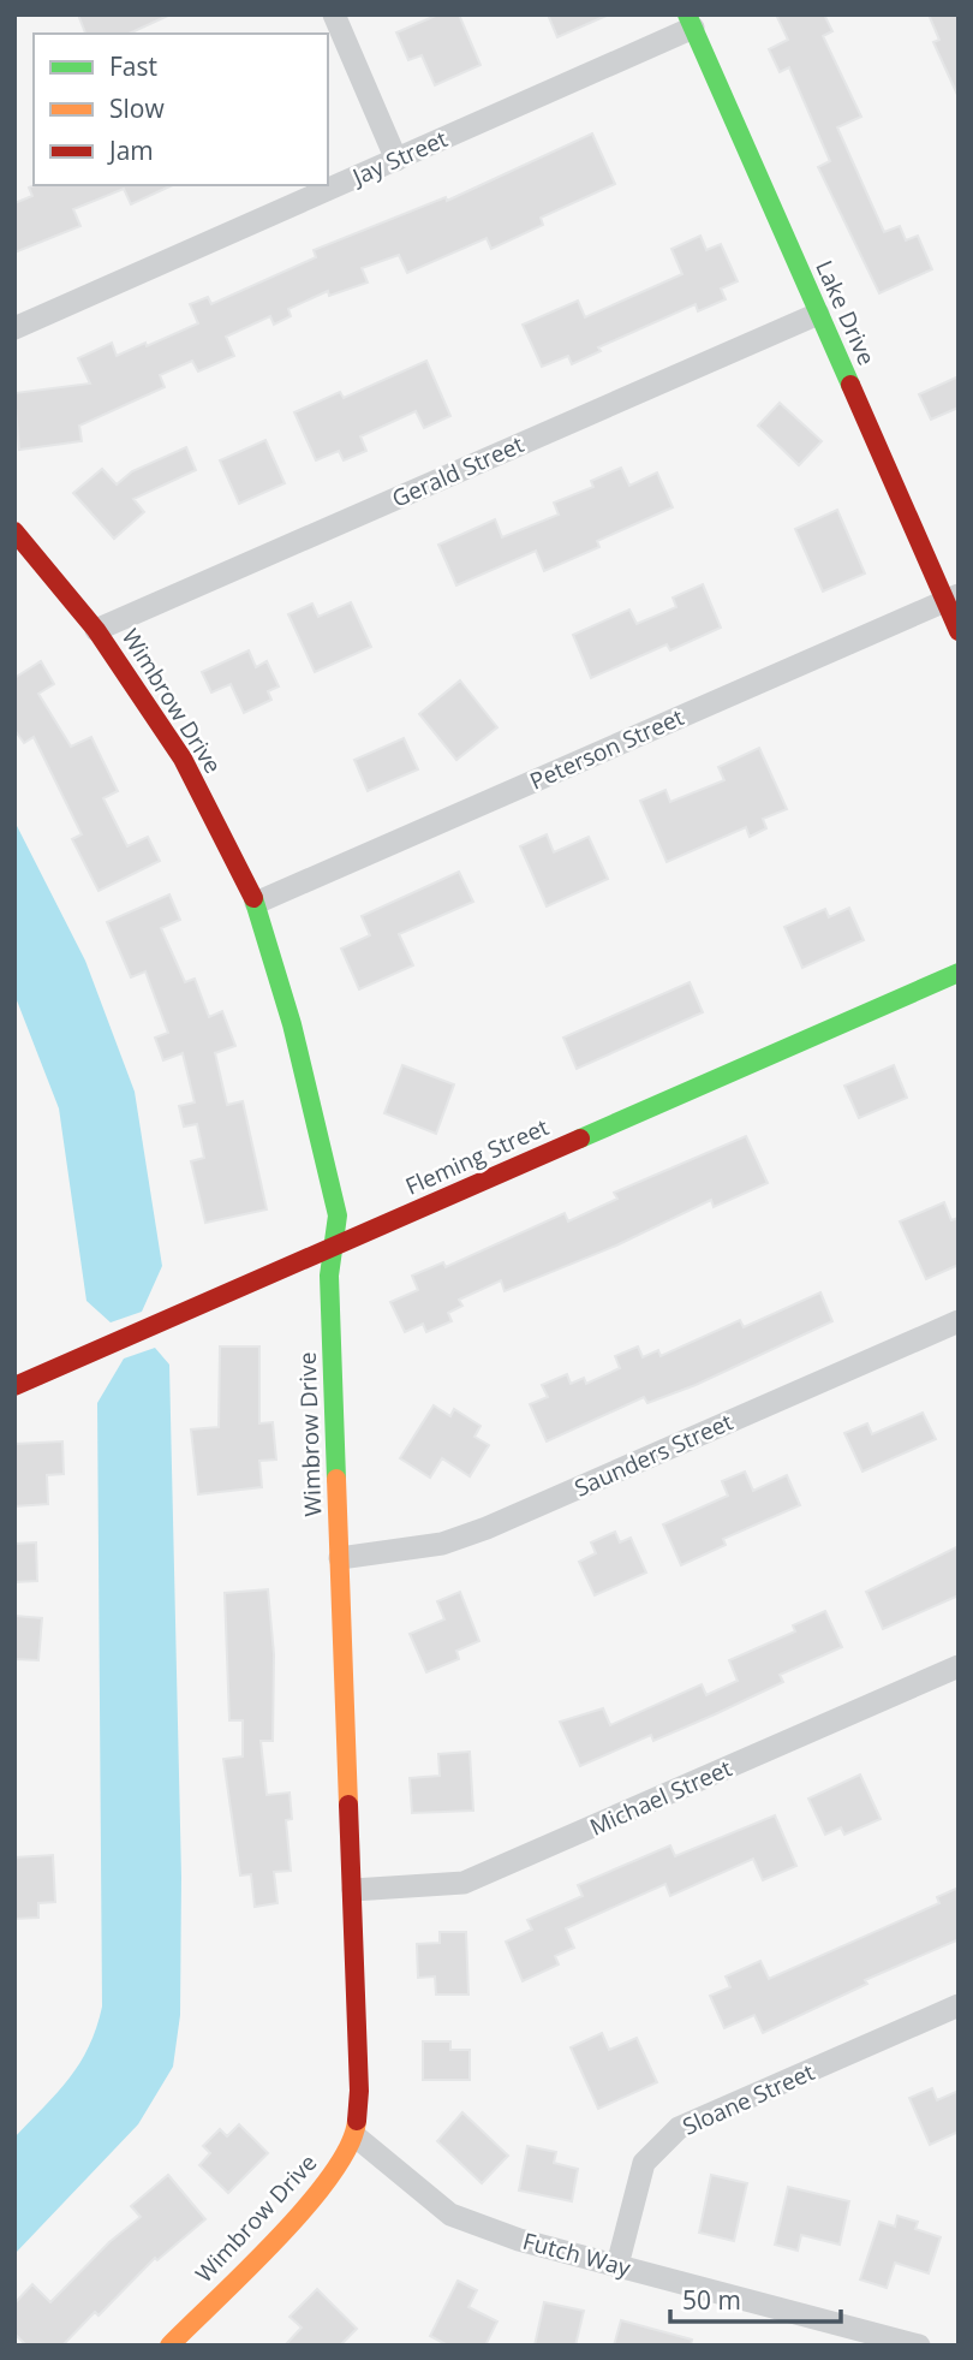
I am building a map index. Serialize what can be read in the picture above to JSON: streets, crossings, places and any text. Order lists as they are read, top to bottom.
{
  "streets": {
    "street": [
      "Jay Street",
      "Lake Drive",
      "Gerald Street",
      "Wimbrow Drive",
      "Peterson Street",
      "Fleming Street",
      "Saunders Street",
      "Michael Street",
      "Sloane Street",
      "Futch Way"
    ]
  },
  "crossings": [
    ["Jay Street", "Lake Drive"],
    ["Lake Drive", "Gerald Street"],
    ["Lake Drive", "Peterson Street"],
    ["Gerald Street", "Wimbrow Drive"],
    ["Wimbrow Drive", "Peterson Street"],
    ["Wimbrow Drive", "Fleming Street"],
    ["Wimbrow Drive", "Saunders Street"],
    ["Wimbrow Drive", "Michael Street"],
    ["Wimbrow Drive", "Futch Way"],
    ["Sloane Street", "Futch Way"]
  ],
  "legend": ["Fast", "Slow", "Jam"],
  "scale_bar": "50 m"
}
